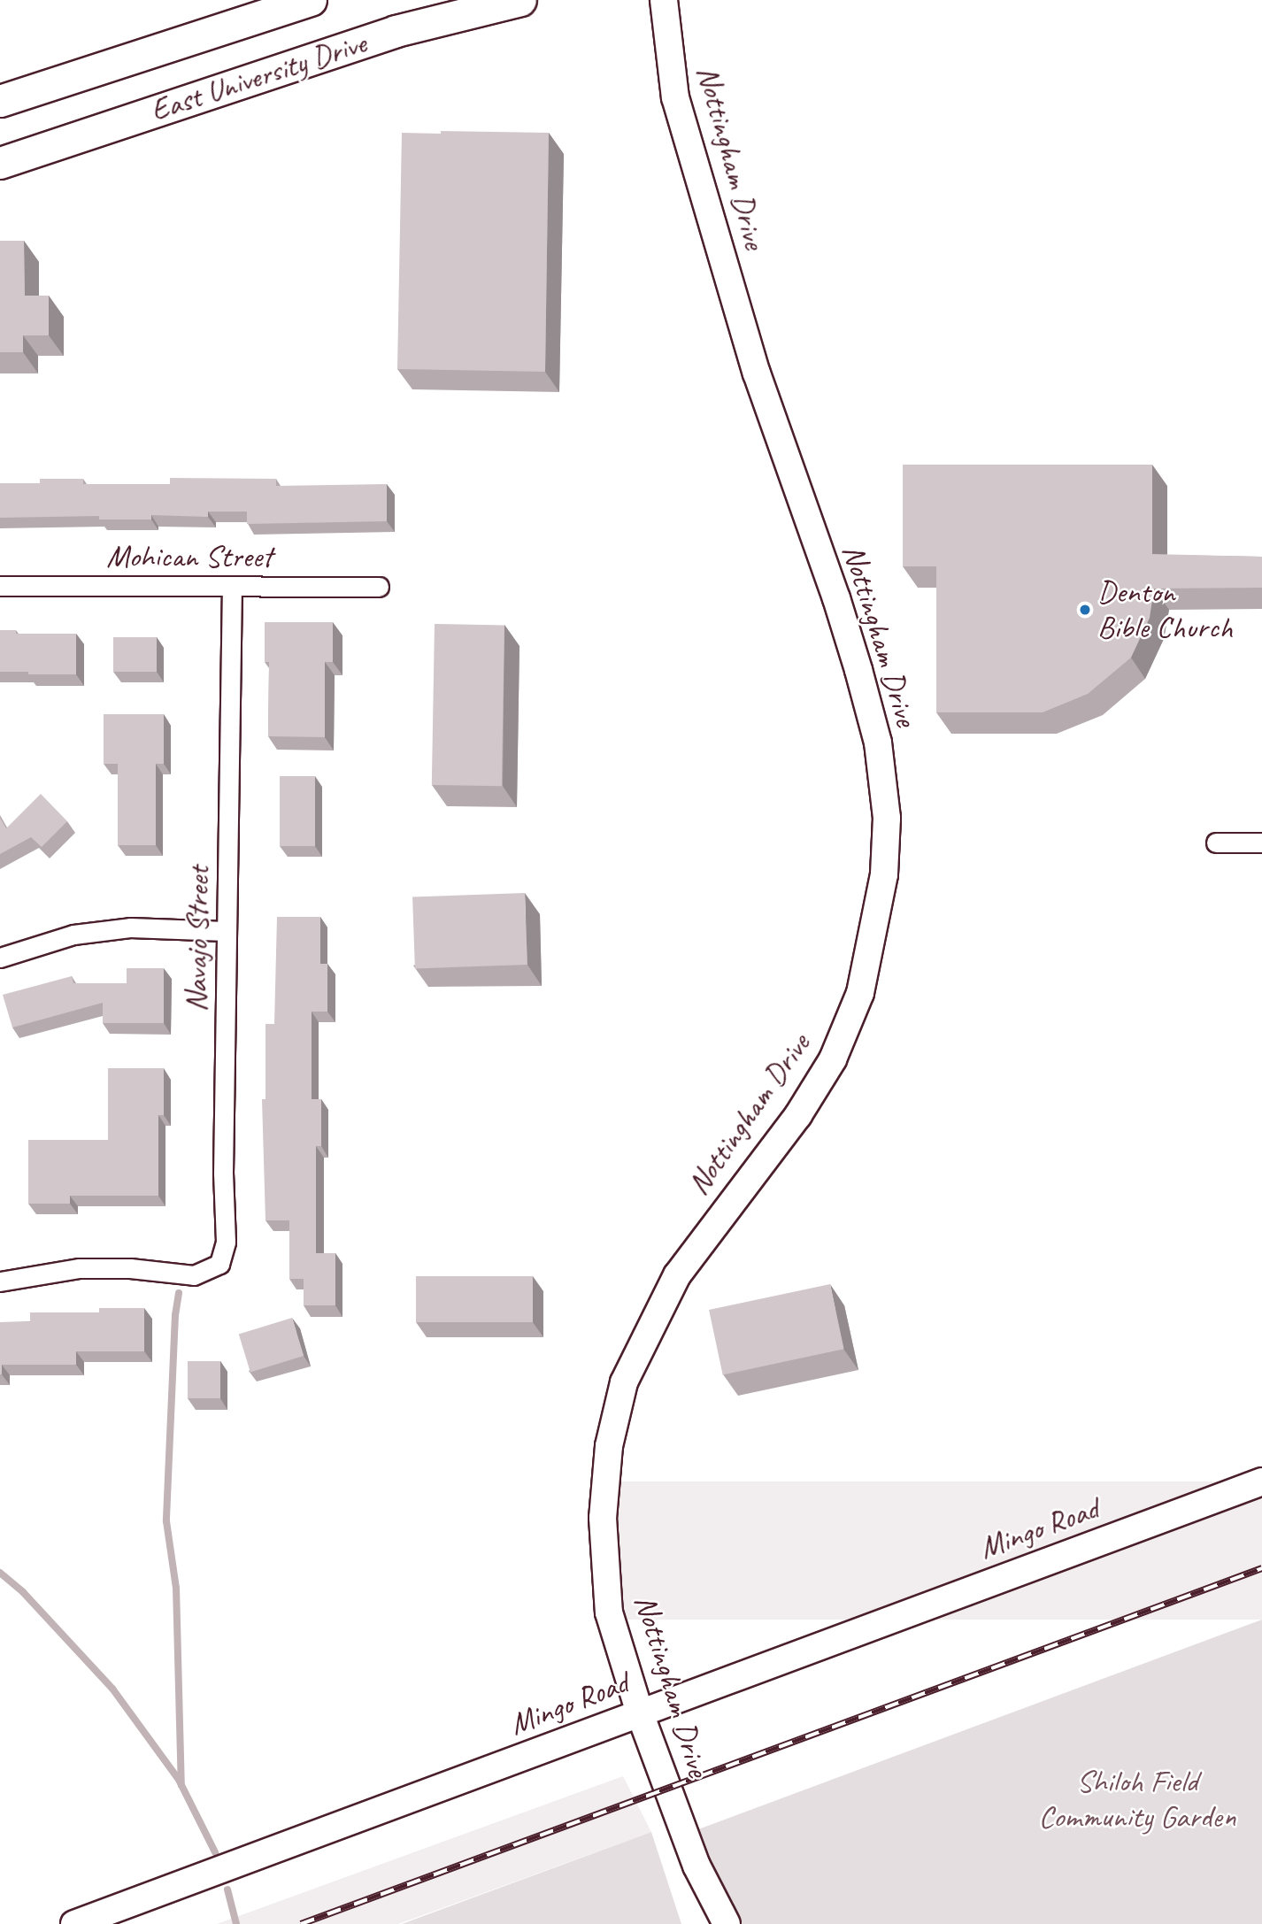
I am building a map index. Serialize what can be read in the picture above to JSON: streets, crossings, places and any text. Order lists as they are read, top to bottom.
{
  "streets": {
    "main road": ["East University Drive"],
    "street": [
      "Nottingham Drive",
      "Mohican Street",
      "Navajo Street",
      "Mingo Road"
    ]
  },
  "crossings": [
    ["Nottingham Drive", "Mingo Road"],
    ["Mohican Street", "Navajo Street"]
  ],
  "parks": ["Shiloh Field Community Garden"],
  "places": ["Denton Bible Church"]
}
